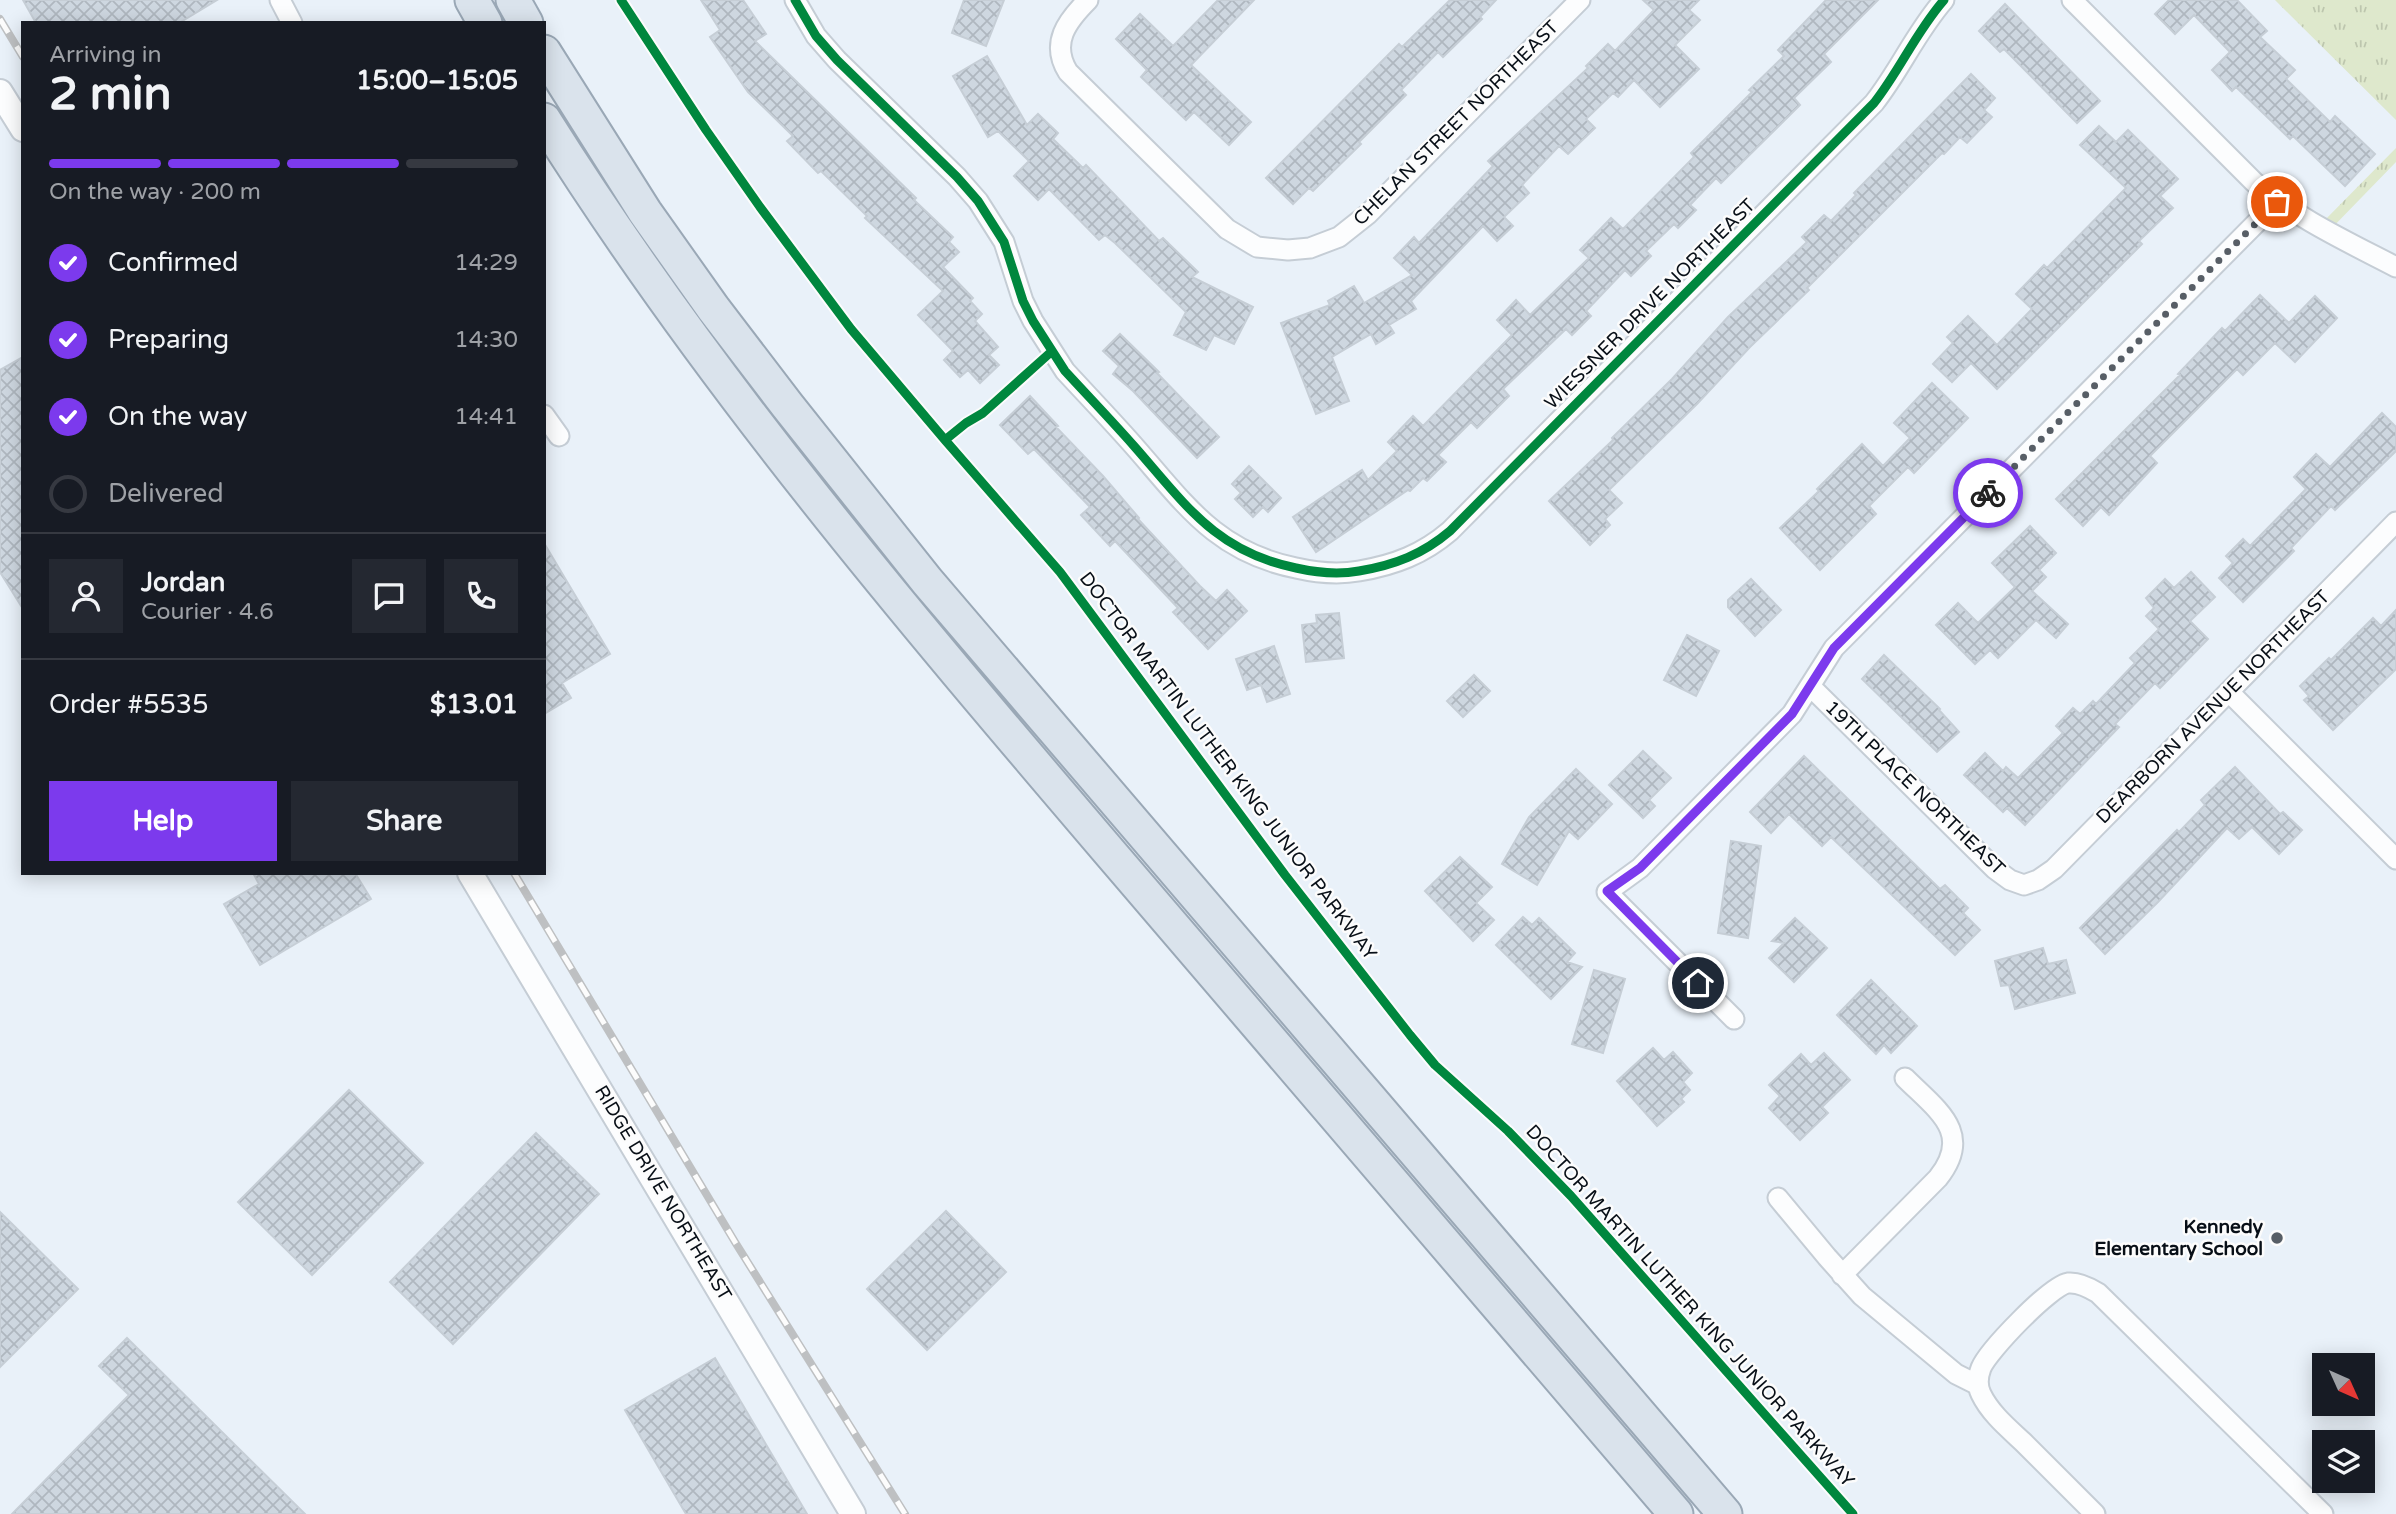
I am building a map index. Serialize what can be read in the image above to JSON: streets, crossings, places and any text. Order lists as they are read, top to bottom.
{
  "streets": {
    "street": [
      "CHELAN STREET NORTHEAST",
      "WIESSNER DRIVE NORTHEAST",
      "DEARBORN AVENUE NORTHEAST",
      "19TH PLACE NORTHEAST",
      "RIDGE DRIVE NORTHEAST"
    ],
    "cycle path": ["DOCTOR MARTIN LUTHER KING JUNIOR PARKWAY"]
  },
  "crossings": [
    ["DEARBORN AVENUE NORTHEAST", "19TH PLACE NORTHEAST"]
  ],
  "places": ["Kennedy Elementary School"],
  "north": "bottom right",
  "page": {
    "heading": ["2 min", "Arriving in", "15:00–15:05"],
    "panel": [
      "Jordan",
      "Courier · 4.6",
      "Order #5535",
      "$13.01"
    ],
    "bar": "On the way · 200 m",
    "list": [
      ["Confirmed", "14:29"],
      ["Preparing", "14:30"],
      ["On the way", "14:41"],
      "Delivered"
    ],
    "buttons": ["Help", "Share"]
  }
}
